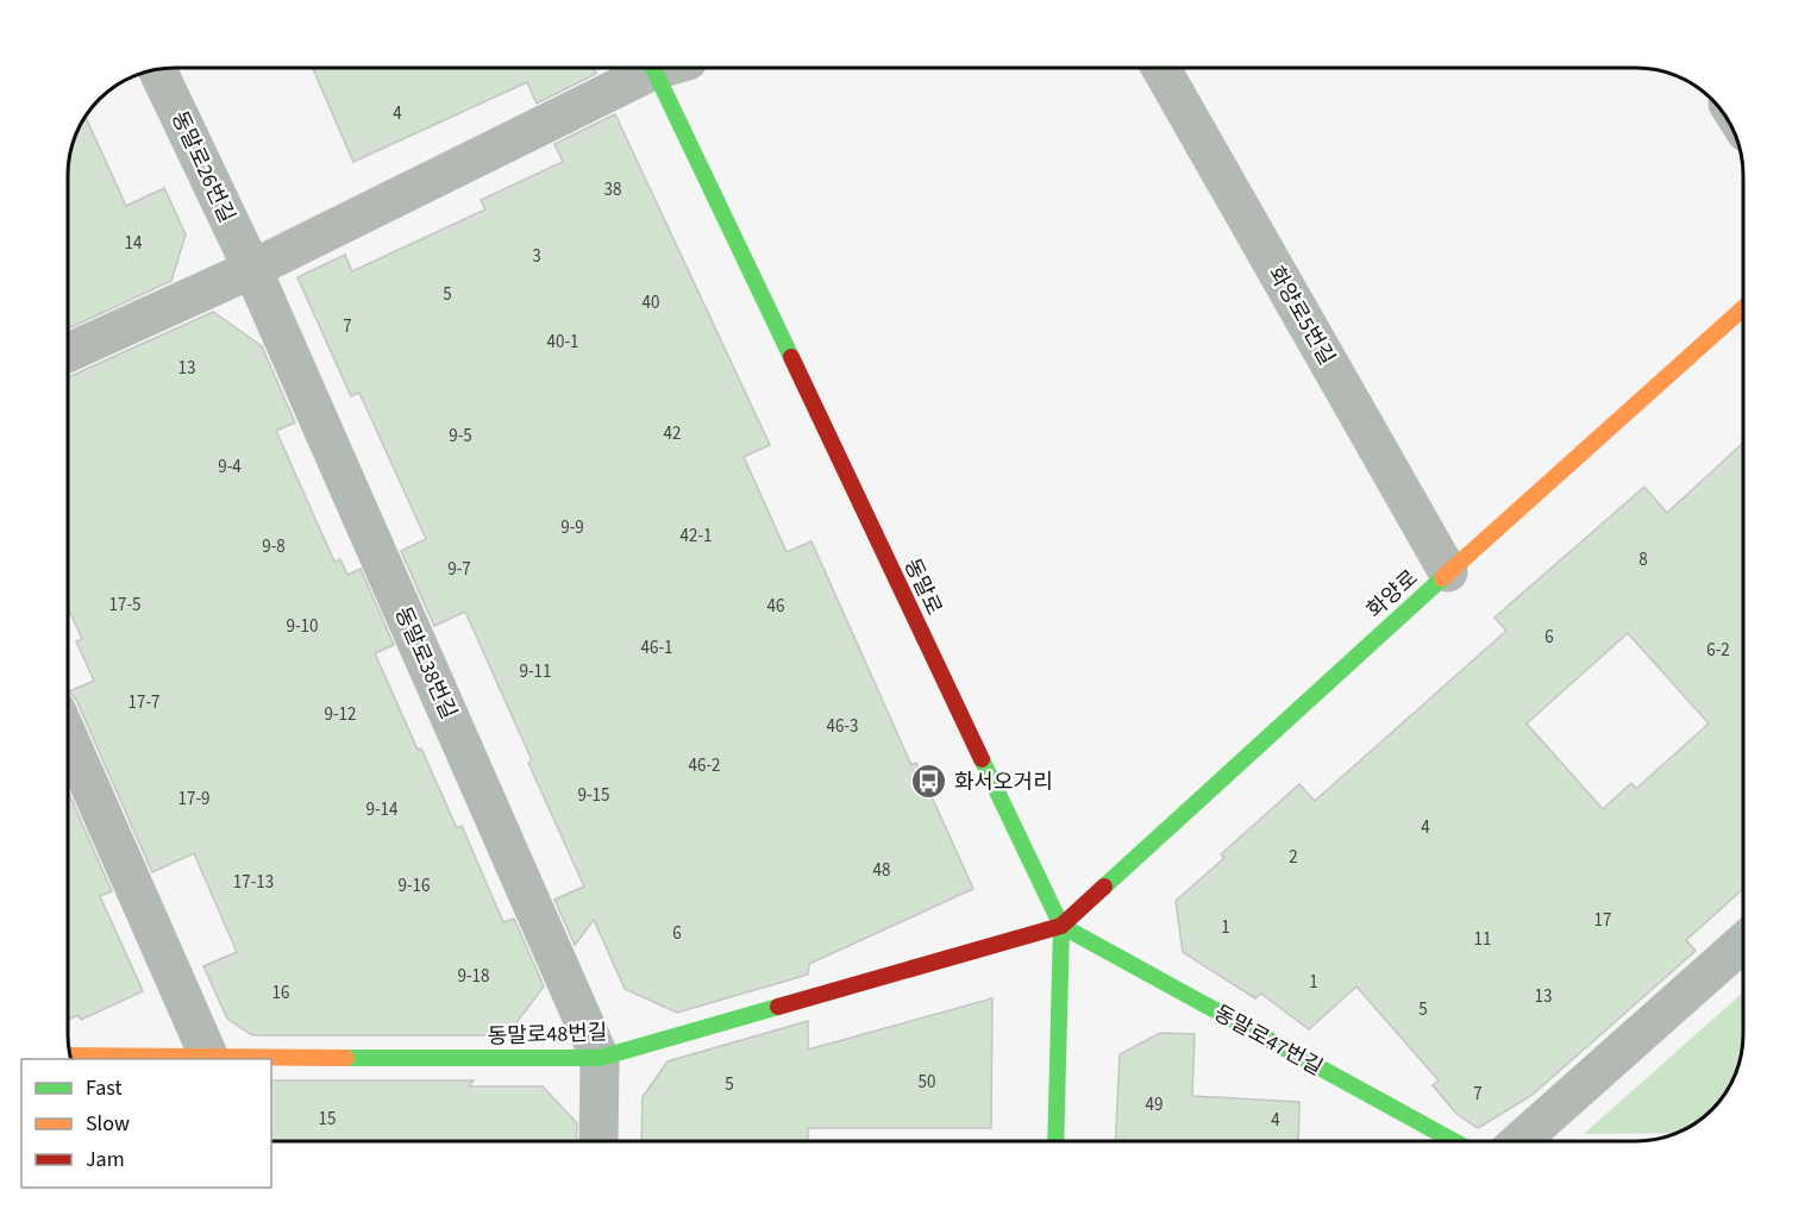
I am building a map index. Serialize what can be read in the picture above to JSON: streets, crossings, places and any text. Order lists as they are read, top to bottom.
{
  "streets": {
    "street": [
      "동말로26번길",
      "화양로5번길",
      "동말로",
      "화양로",
      "동말로38번길",
      "동말로48번길",
      "동말로47번길"
    ]
  },
  "crossings": [
    ["동말로26번길", "동말로38번길"],
    ["화양로5번길", "화양로"],
    ["동말로", "화양로"],
    ["동말로", "동말로48번길"],
    ["동말로", "동말로47번길"],
    ["화양로", "동말로48번길"],
    ["화양로", "동말로47번길"],
    ["동말로38번길", "동말로48번길"],
    ["동말로48번길", "동말로47번길"]
  ],
  "places": {
    "bus stop": ["화서오거리"]
  },
  "house_numbers": [
    "4",
    "38",
    "14",
    "3",
    "5",
    "40",
    "7",
    "40-1",
    "13",
    "42",
    "9-5",
    "9-4",
    "9-9",
    "42-1",
    "9-8",
    "8",
    "9-7",
    "17-5",
    "46",
    "9-10",
    "6",
    "46-1",
    "6-2",
    "9-11",
    "17-7",
    "9-12",
    "46-3",
    "46-2",
    "9-15",
    "17-9",
    "9-14",
    "4",
    "2",
    "48",
    "17-13",
    "9-16",
    "17",
    "1",
    "6",
    "11",
    "9-18",
    "1",
    "16",
    "13",
    "5",
    "50",
    "5",
    "7",
    "49",
    "15",
    "4"
  ],
  "legend": ["Fast", "Slow", "Jam"]
}
